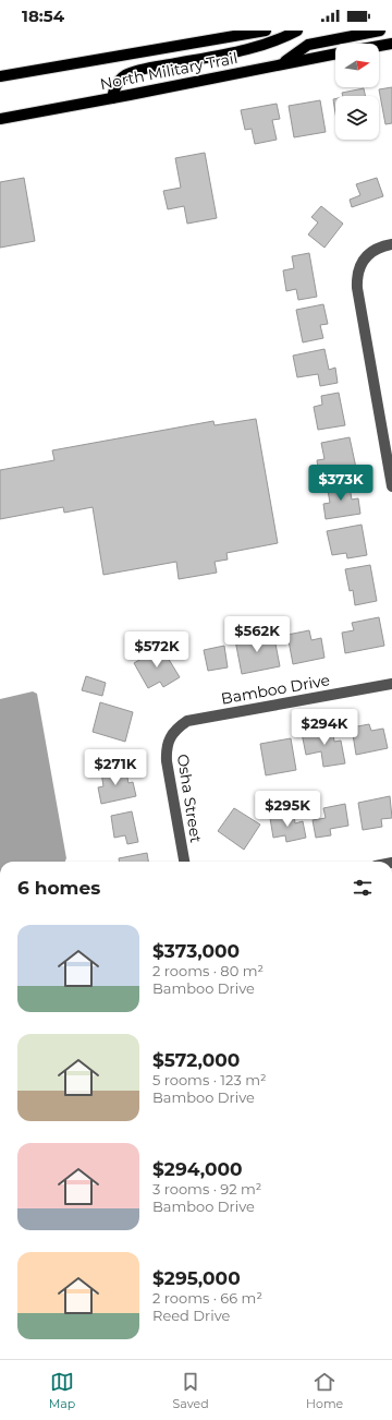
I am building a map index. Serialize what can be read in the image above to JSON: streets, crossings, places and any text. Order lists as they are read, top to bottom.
{
  "streets": {
    "main road": ["North Military Trail"],
    "street": ["Bamboo Drive", "Osha Street"]
  },
  "crossings": [
    ["Bamboo Drive", "Osha Street"]
  ],
  "north": "right",
  "page": {
    "status": "18:54",
    "price": [
      "$373K",
      "$562K",
      "$572K",
      "$294K",
      "$271K",
      "$295K"
    ],
    "heading": "6 homes",
    "list": [
      {
        "name": "$373,000",
        "note": "2 rooms · 80 m² · Bamboo Drive"
      },
      {
        "name": "$572,000",
        "note": "5 rooms · 123 m² · Bamboo Drive"
      },
      {
        "name": "$294,000",
        "note": "3 rooms · 92 m² · Bamboo Drive"
      },
      {
        "name": "$295,000",
        "note": "2 rooms · 66 m² · Reed Drive"
      }
    ],
    "tabs": ["Map", "Saved", "Home"]
  }
}
